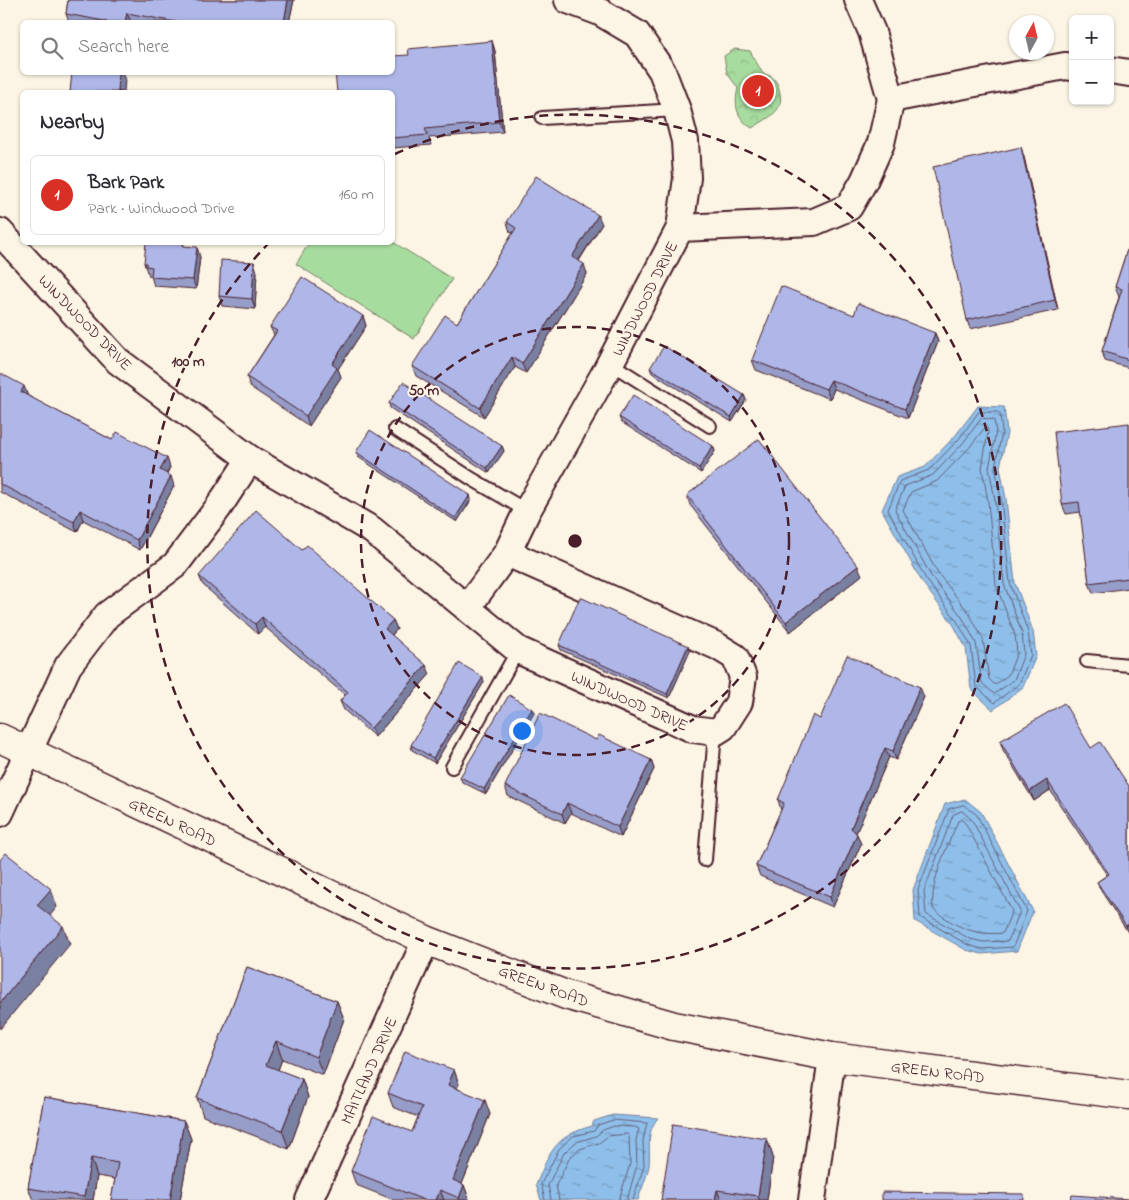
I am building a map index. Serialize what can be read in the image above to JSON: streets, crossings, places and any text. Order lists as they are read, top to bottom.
{
  "streets": {
    "street": ["WINDWOOD DRIVE", "GREEN ROAD", "MAITLAND DRIVE"]
  },
  "crossings": [
    ["GREEN ROAD", "MAITLAND DRIVE"]
  ],
  "north": "top",
  "page": {
    "map_buttons": ["+", "−"],
    "search": "Search here",
    "pins": "1",
    "heading": "Nearby",
    "list": [
      {
        "mark": "1",
        "name": "Bark Park",
        "note": "Park · Windwood Drive",
        "value": "160 m"
      }
    ]
  },
  "rings": ["100 m", "50 m"]
}
